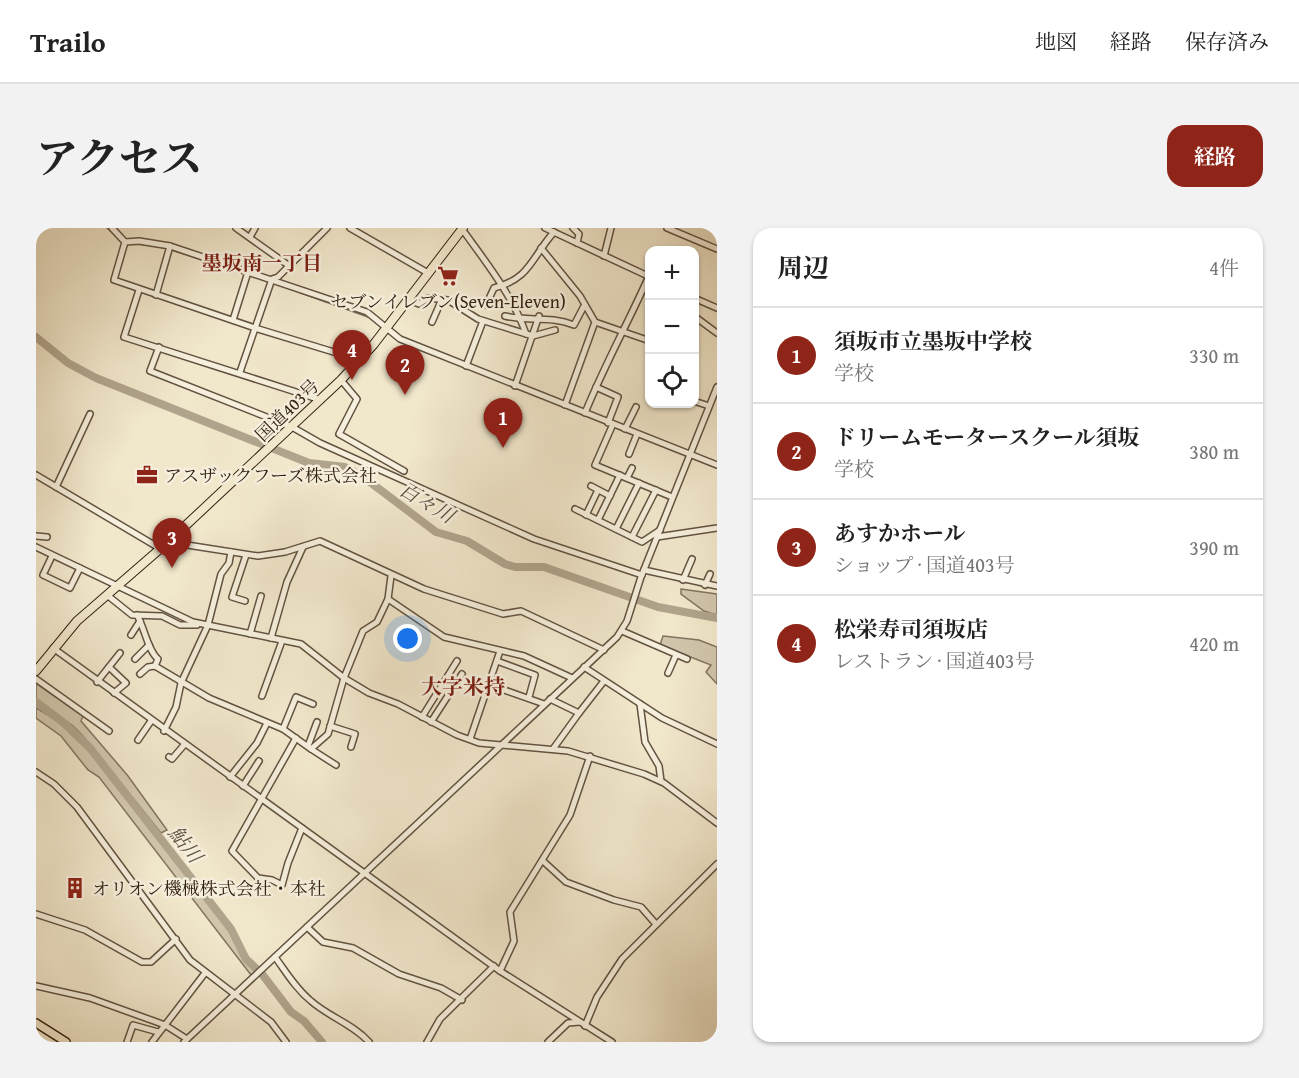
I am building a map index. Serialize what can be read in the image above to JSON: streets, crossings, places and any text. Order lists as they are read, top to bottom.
{
  "streets": {
    "highway": ["国道403号"]
  },
  "districts": ["墨坂南一丁目", "大字米持"],
  "water": ["百々川", "鮎川"],
  "places": {
    "supermarket": ["セブンイレブン(Seven-Eleven)"],
    "office": ["アスザックフーズ株式会社"],
    "building": ["オリオン機械株式会社・本社"]
  },
  "page": {
    "header": "Trailo",
    "nav": ["地図", "経路", "保存済み"],
    "title": "アクセス",
    "buttons": "経路",
    "heading": ["周辺", "4件"],
    "map_buttons": ["+", "−"],
    "list": [
      {
        "mark": "1",
        "name": "須坂市立墨坂中学校",
        "note": "学校",
        "value": "330 m"
      },
      {
        "mark": "2",
        "name": "ドリームモータースクール須坂",
        "note": "学校",
        "value": "380 m"
      },
      {
        "mark": "3",
        "name": "あすかホール",
        "note": "ショップ · 国道403号",
        "value": "390 m"
      },
      {
        "mark": "4",
        "name": "松栄寿司須坂店",
        "note": "レストラン · 国道403号",
        "value": "420 m"
      }
    ],
    "pins": [
      "4",
      "2",
      "1",
      "3"
    ]
  }
}
